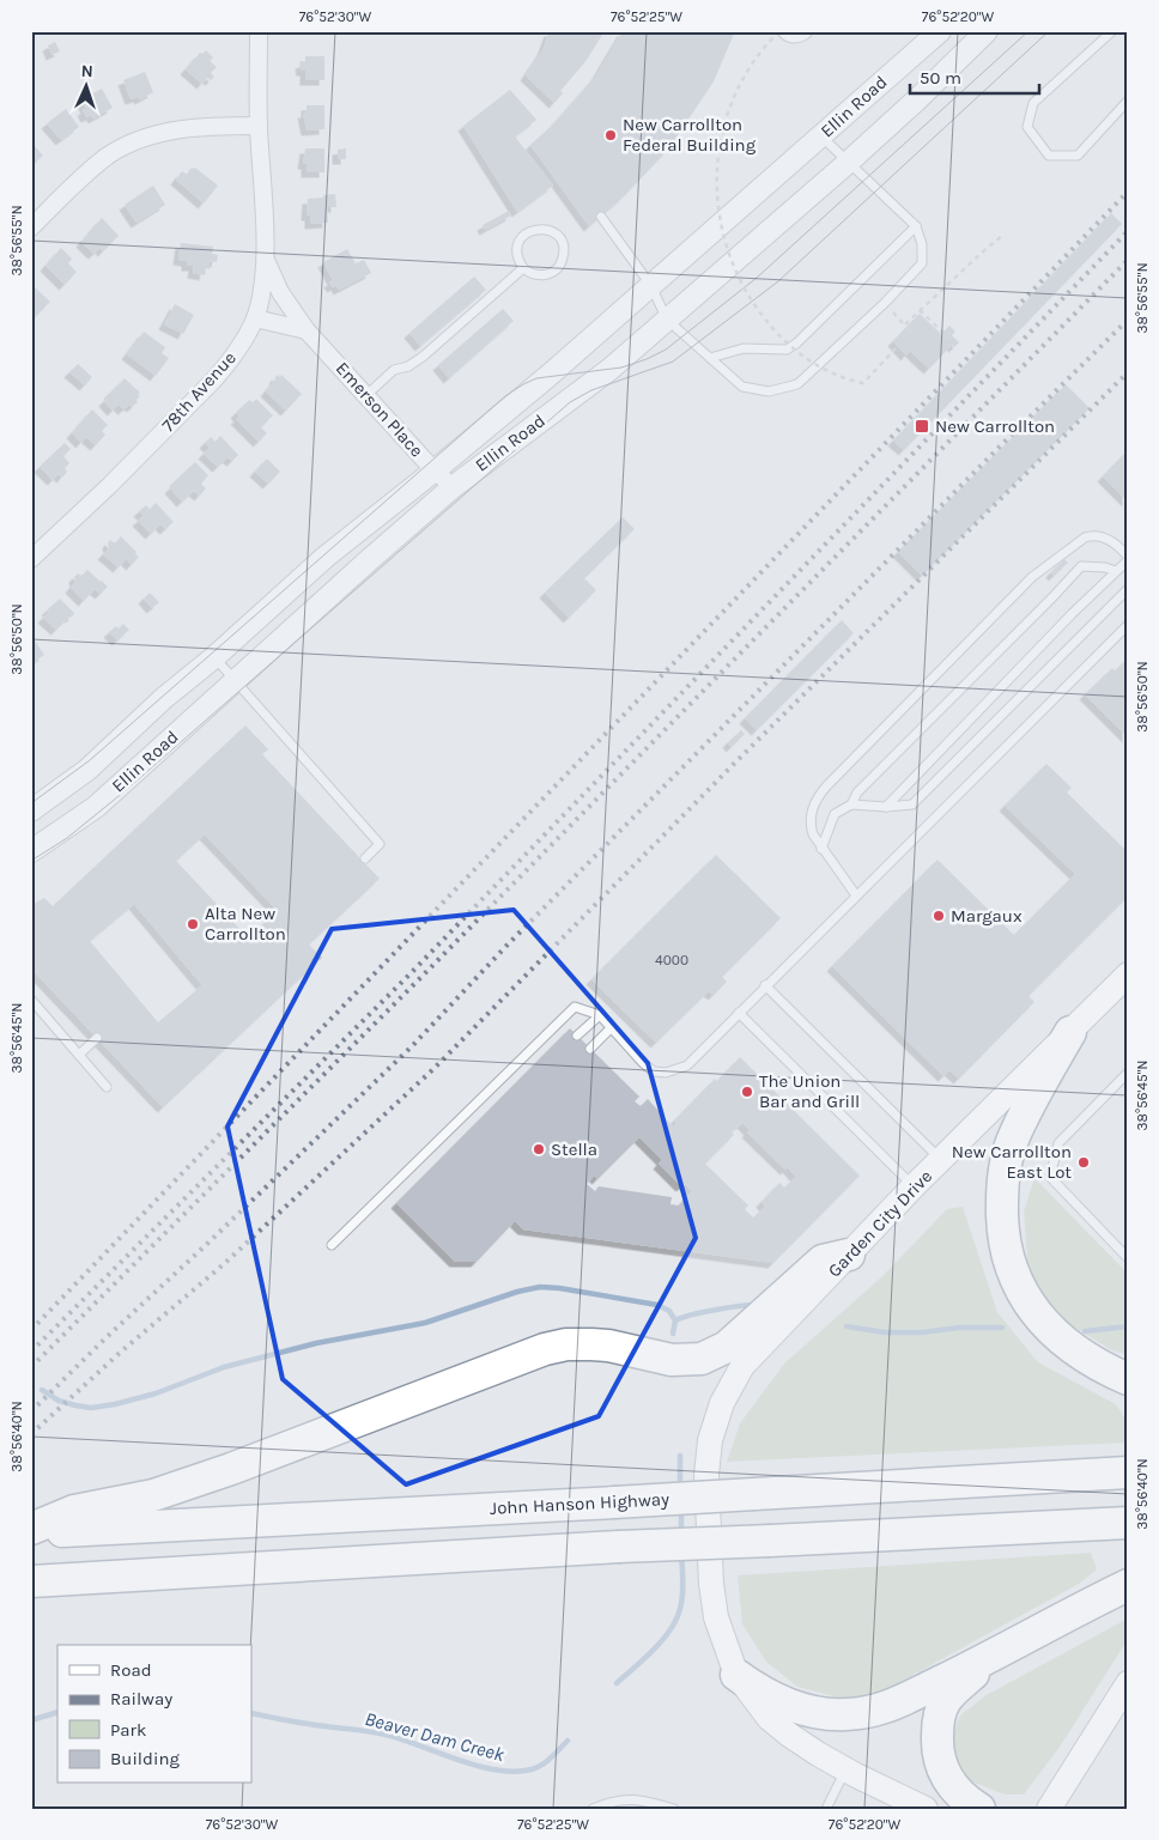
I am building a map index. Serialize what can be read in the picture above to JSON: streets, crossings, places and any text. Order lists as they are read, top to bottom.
{
  "streets": {
    "highway": ["John Hanson Highway"],
    "main road": ["Garden City Drive"],
    "street": ["Ellin Road", "78th Avenue", "Emerson Place"]
  },
  "crossings": [
    ["Ellin Road", "Emerson Place"],
    ["78th Avenue", "Emerson Place"]
  ],
  "water": ["Beaver Dam Creek"],
  "places": {
    "other": [
      "New Carrollton Federal Building",
      "Margaux",
      "Alta New Carrollton",
      "The Union Bar and Grill",
      "Stella",
      "New Carrollton East Lot"
    ],
    "transit": ["New Carrollton"]
  },
  "house_numbers": ["4000"],
  "legend": [
    "Road",
    "Railway",
    "Park",
    "Building"
  ],
  "scale_bar": "50 m",
  "north": "top",
  "coordinates": [
    "76°52'30\"W",
    "76°52'25\"W",
    "76°52'20\"W",
    "38°56'55\"N",
    "38°56'50\"N",
    "38°56'45\"N",
    "38°56'40\"N"
  ]
}
